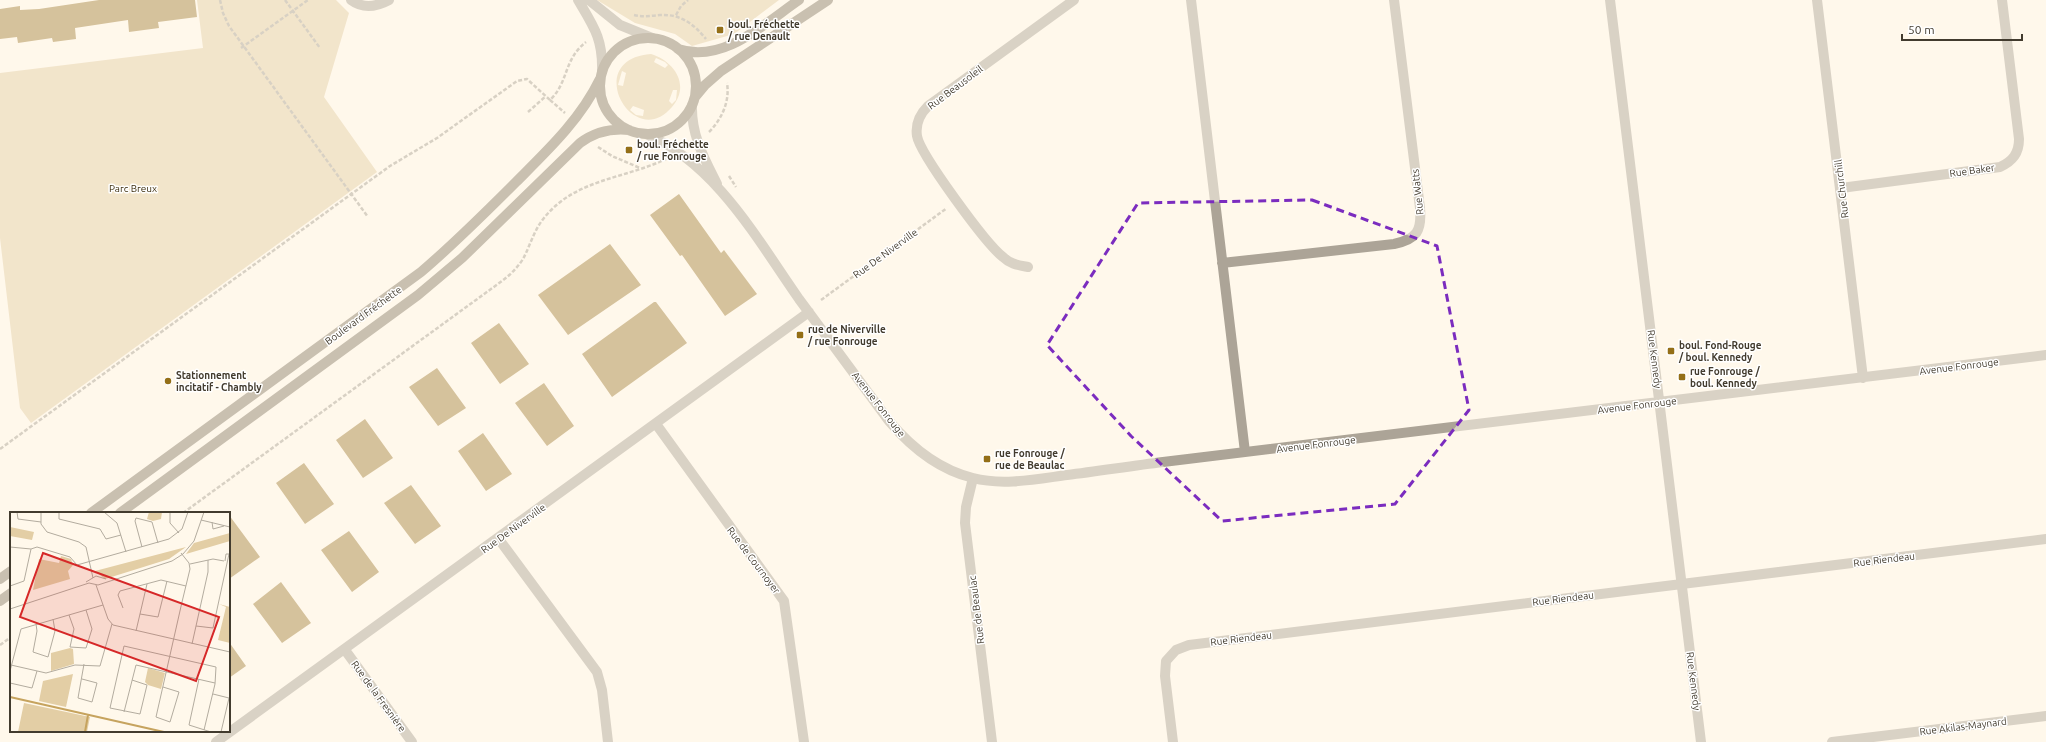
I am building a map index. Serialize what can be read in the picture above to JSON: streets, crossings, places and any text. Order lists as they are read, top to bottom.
{
  "streets": {
    "main road": ["Boulevard Fréchette"],
    "street": [
      "Rue Beausoleil",
      "Rue Baker",
      "Rue Churchill",
      "Rue Watts",
      "Rue De Niverville",
      "Rue Kennedy",
      "Avenue Fonrouge",
      "Rue Riendeau",
      "Rue de Cournoyer",
      "Rue de Beaulac",
      "Rue de la Fresnière",
      "Rue Akilas-Maynard"
    ]
  },
  "crossings": [
    ["Rue Baker", "Rue Churchill"],
    ["Rue Churchill", "Avenue Fonrouge"],
    ["Rue De Niverville", "Avenue Fonrouge"],
    ["Rue De Niverville", "Rue de Cournoyer"],
    ["Rue De Niverville", "Rue de la Fresnière"],
    ["Rue Kennedy", "Avenue Fonrouge"],
    ["Rue Kennedy", "Rue Riendeau"],
    ["Avenue Fonrouge", "Rue de Beaulac"]
  ],
  "parks": ["Parc Breux"],
  "places": {
    "transit": [
      "boul. Fréchette / rue Denault",
      "boul. Fréchette / rue Fonrouge",
      "rue de Niverville / rue Fonrouge",
      "boul. Fond-Rouge / boul. Kennedy",
      "rue Fonrouge / boul. Kennedy",
      "rue Fonrouge / rue de Beaulac"
    ],
    "other": ["Stationnement incitatif - Chambly"]
  },
  "scale_bar": "50 m"
}
